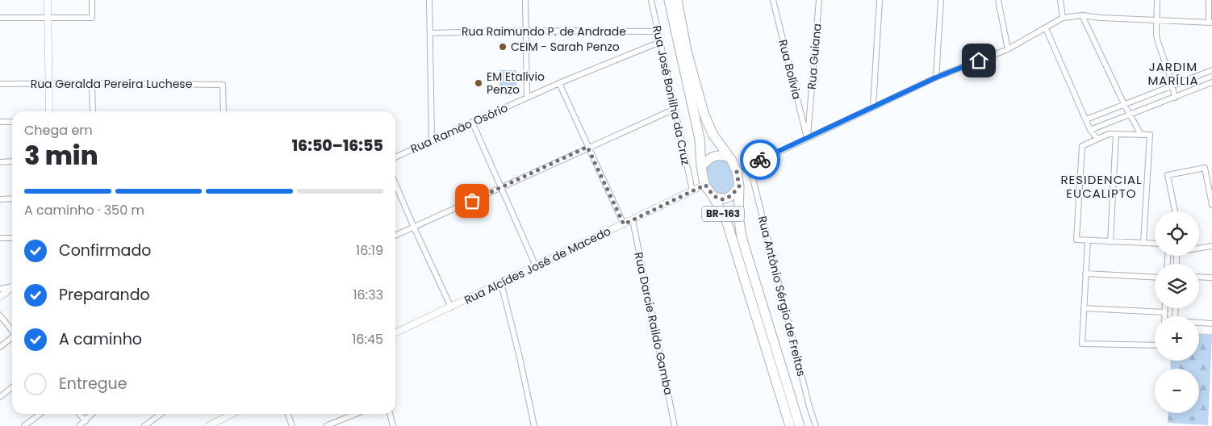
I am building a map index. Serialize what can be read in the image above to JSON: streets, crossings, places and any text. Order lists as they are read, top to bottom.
{
  "streets": {
    "highway": ["BR-163"],
    "street": [
      "Rua Raimundo P. de Andrade",
      "Rua Guiana",
      "Rua Bolívia",
      "Rua Geralda Pereira Luchese",
      "Rua José Bonilha da Cruz",
      "Rua Ramão Osório",
      "Rua Alcídes José de Macedo",
      "Rua Antônio Sérgio de Freitas",
      "Rua Darcie Raildo Gamba"
    ]
  },
  "crossings": [
    ["Rua Raimundo P. de Andrade", "Rua José Bonilha da Cruz"],
    ["Rua Guiana", "Rua Bolívia"],
    ["Rua José Bonilha da Cruz", "Rua Ramão Osório"],
    ["Rua José Bonilha da Cruz", "Rua Alcídes José de Macedo"],
    ["BR-163", "Rua Alcídes José de Macedo"],
    ["Rua Alcídes José de Macedo", "Rua Darcie Raildo Gamba"]
  ],
  "districts": ["JARDIM MARÍLIA", "RESIDENCIAL EUCALIPTO"],
  "places": ["CEIM - Sarah Penzo", "EM Etalívio Penzo"],
  "page": {
    "heading": ["3 min", "Chega em", "16:50–16:55"],
    "bar": "A caminho · 350 m",
    "map_buttons": ["+", "−"],
    "list": [
      ["Confirmado", "16:19"],
      ["Preparando", "16:33"],
      ["A caminho", "16:45"],
      "Entregue"
    ]
  }
}
